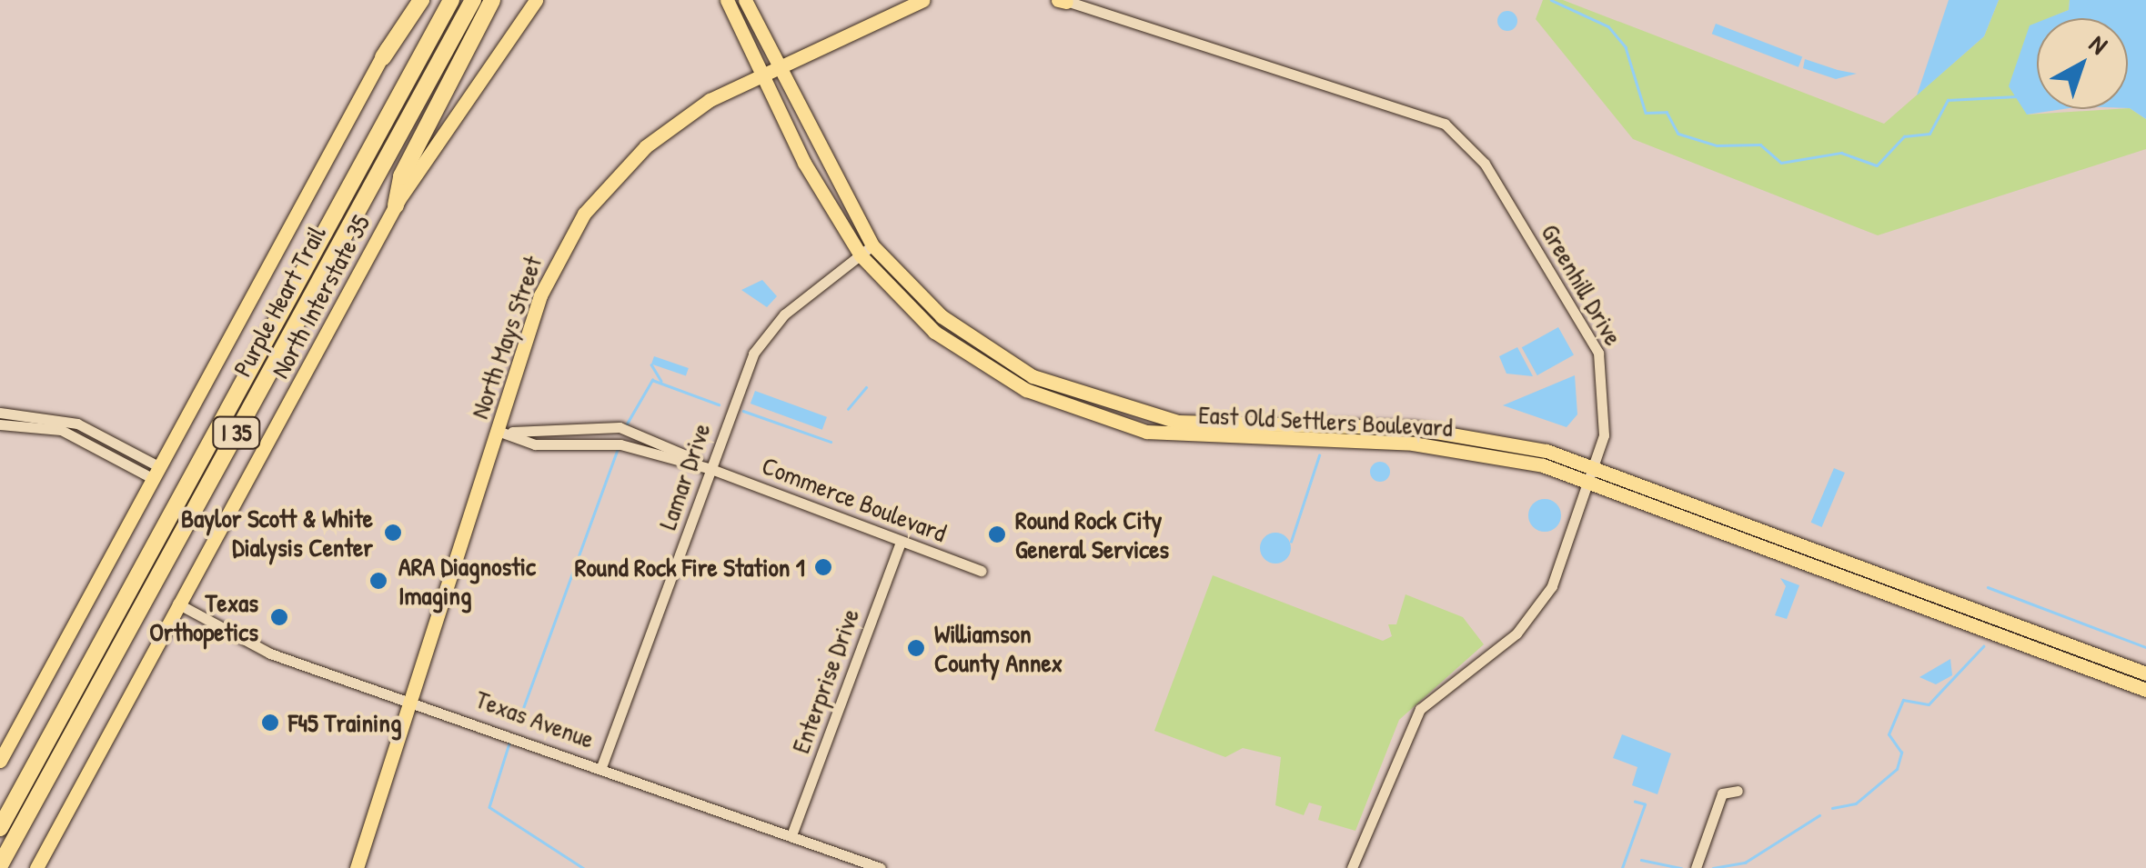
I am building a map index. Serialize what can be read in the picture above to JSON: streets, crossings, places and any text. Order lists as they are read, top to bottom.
{
  "streets": {
    "highway": ["Purple Heart Trail", "I 35"],
    "main road": ["North Interstate 35", "North Mays Street", "East Old Settlers Boulevard"],
    "street": [
      "Greenhill Drive",
      "Lamar Drive",
      "Commerce Boulevard",
      "Enterprise Drive",
      "Texas Avenue"
    ]
  },
  "crossings": [
    ["Greenhill Drive", "East Old Settlers Boulevard"],
    ["North Interstate 35", "Texas Avenue"],
    ["North Mays Street", "East Old Settlers Boulevard"],
    ["North Mays Street", "Commerce Boulevard"],
    ["North Mays Street", "Texas Avenue"],
    ["East Old Settlers Boulevard", "Lamar Drive"],
    ["Lamar Drive", "Commerce Boulevard"],
    ["Lamar Drive", "Texas Avenue"],
    ["Commerce Boulevard", "Enterprise Drive"],
    ["Enterprise Drive", "Texas Avenue"]
  ],
  "places": [
    "Baylor Scott & White Dialysis Center",
    "Round Rock City General Services",
    "Round Rock Fire Station 1",
    "ARA Diagnostic Imaging",
    "Texas Orthopetics",
    "Williamson County Annex",
    "F45 Training"
  ],
  "north": "top right"
}
